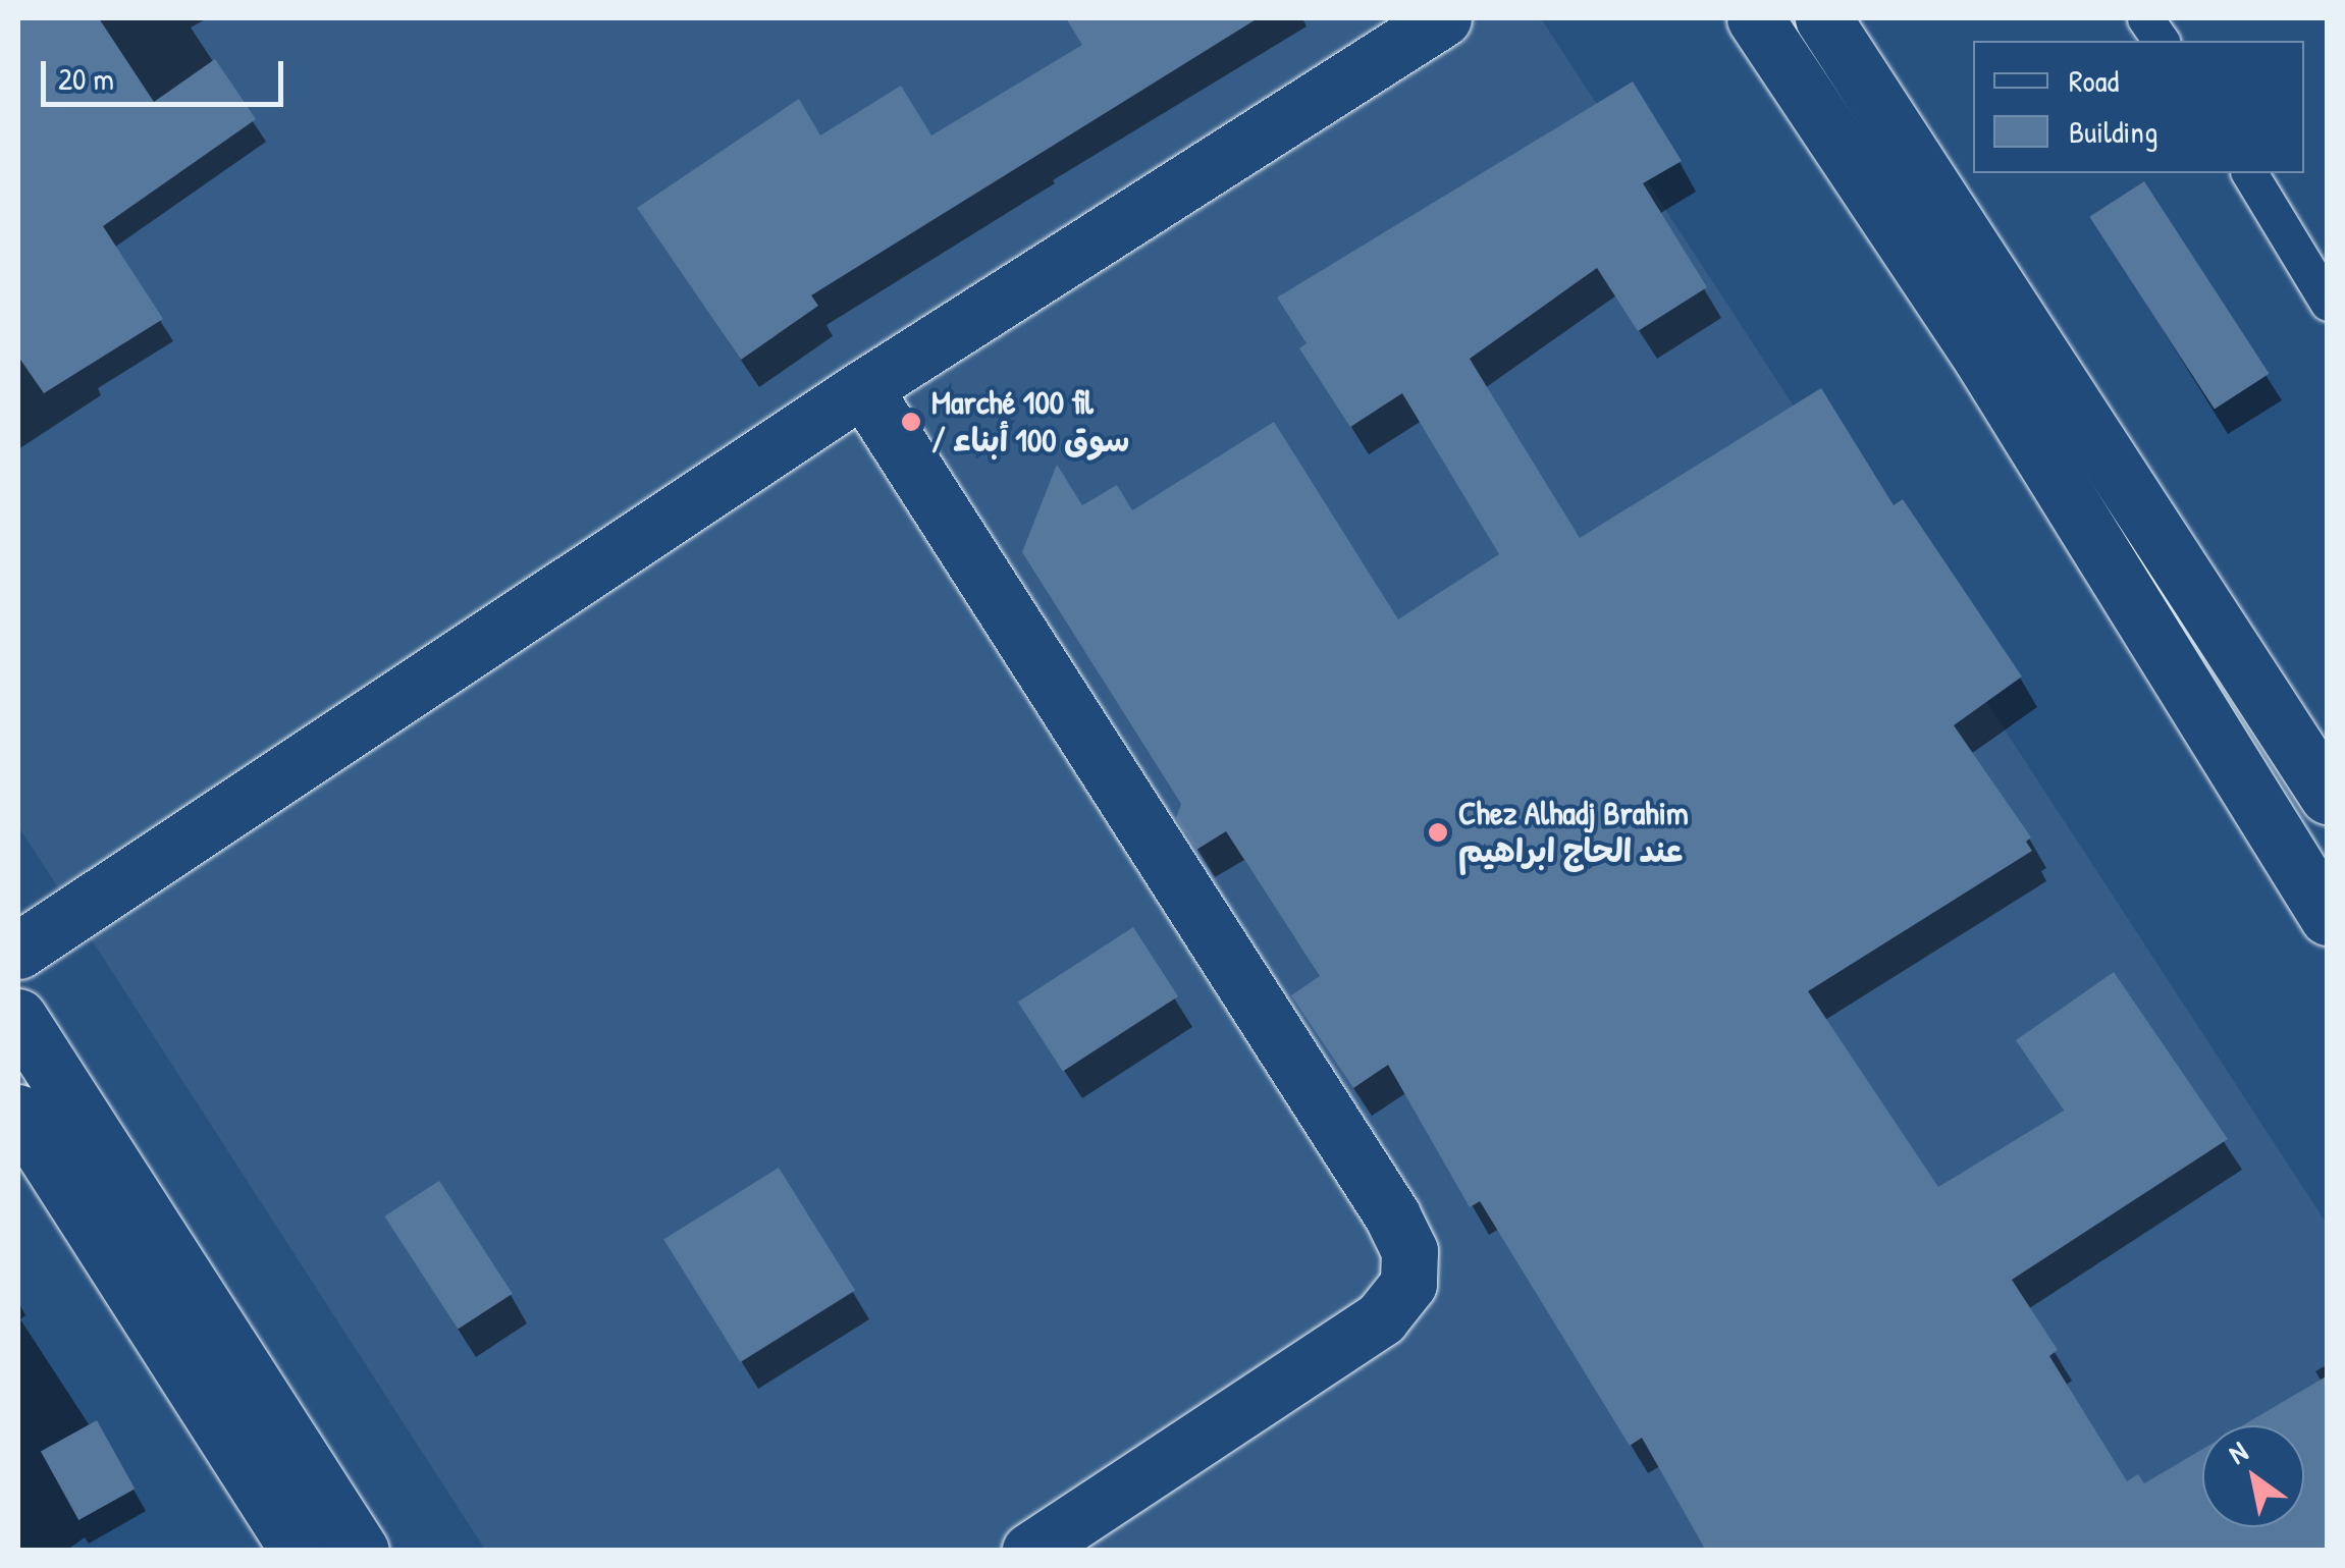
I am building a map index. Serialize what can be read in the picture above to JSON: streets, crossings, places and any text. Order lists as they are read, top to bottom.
{
  "places": ["Marché 100 fil / سوق 100 أبناء", "Chez Alhadj Brahim عند الحاج ابراهيم"],
  "legend": ["Road", "Building"],
  "scale_bar": "20 m",
  "north": "top left"
}
